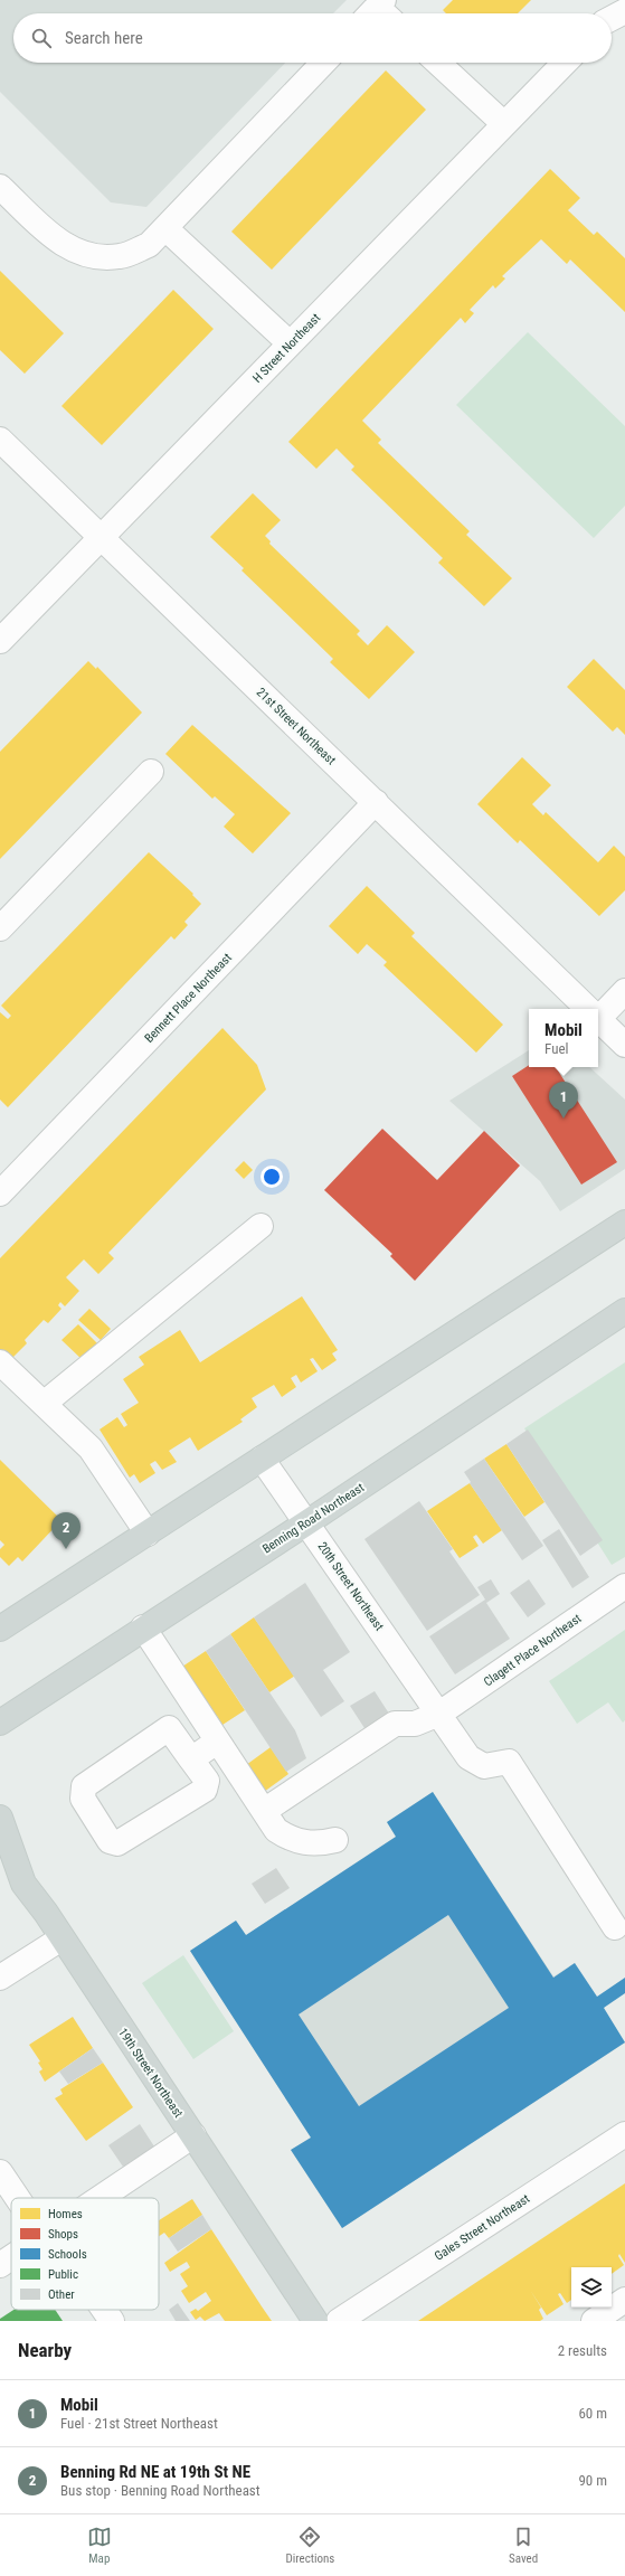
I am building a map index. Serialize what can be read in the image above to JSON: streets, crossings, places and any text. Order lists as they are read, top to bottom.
{
  "streets": {
    "main road": ["Benning Road Northeast", "19th Street Northeast"],
    "street": [
      "H Street Northeast",
      "21st Street Northeast",
      "Bennett Place Northeast",
      "20th Street Northeast",
      "Clagett Place Northeast",
      "Gales Street Northeast"
    ]
  },
  "crossings": [
    ["H Street Northeast", "21st Street Northeast"],
    ["21st Street Northeast", "Bennett Place Northeast"],
    ["Benning Road Northeast", "20th Street Northeast"],
    ["20th Street Northeast", "Clagett Place Northeast"]
  ],
  "legend": [
    "Homes",
    "Shops",
    "Schools",
    "Public",
    "Other"
  ],
  "page": {
    "search": "Search here",
    "popup": ["Mobil", "Fuel"],
    "pins": ["1", "2"],
    "heading": ["Nearby", "2 results"],
    "list": [
      {
        "mark": "1",
        "name": "Mobil",
        "note": "Fuel · 21st Street Northeast",
        "value": "60 m"
      },
      {
        "mark": "2",
        "name": "Benning Rd NE at 19th St NE",
        "note": "Bus stop · Benning Road Northeast",
        "value": "90 m"
      }
    ],
    "nav": ["Map", "Directions", "Saved"]
  }
}
